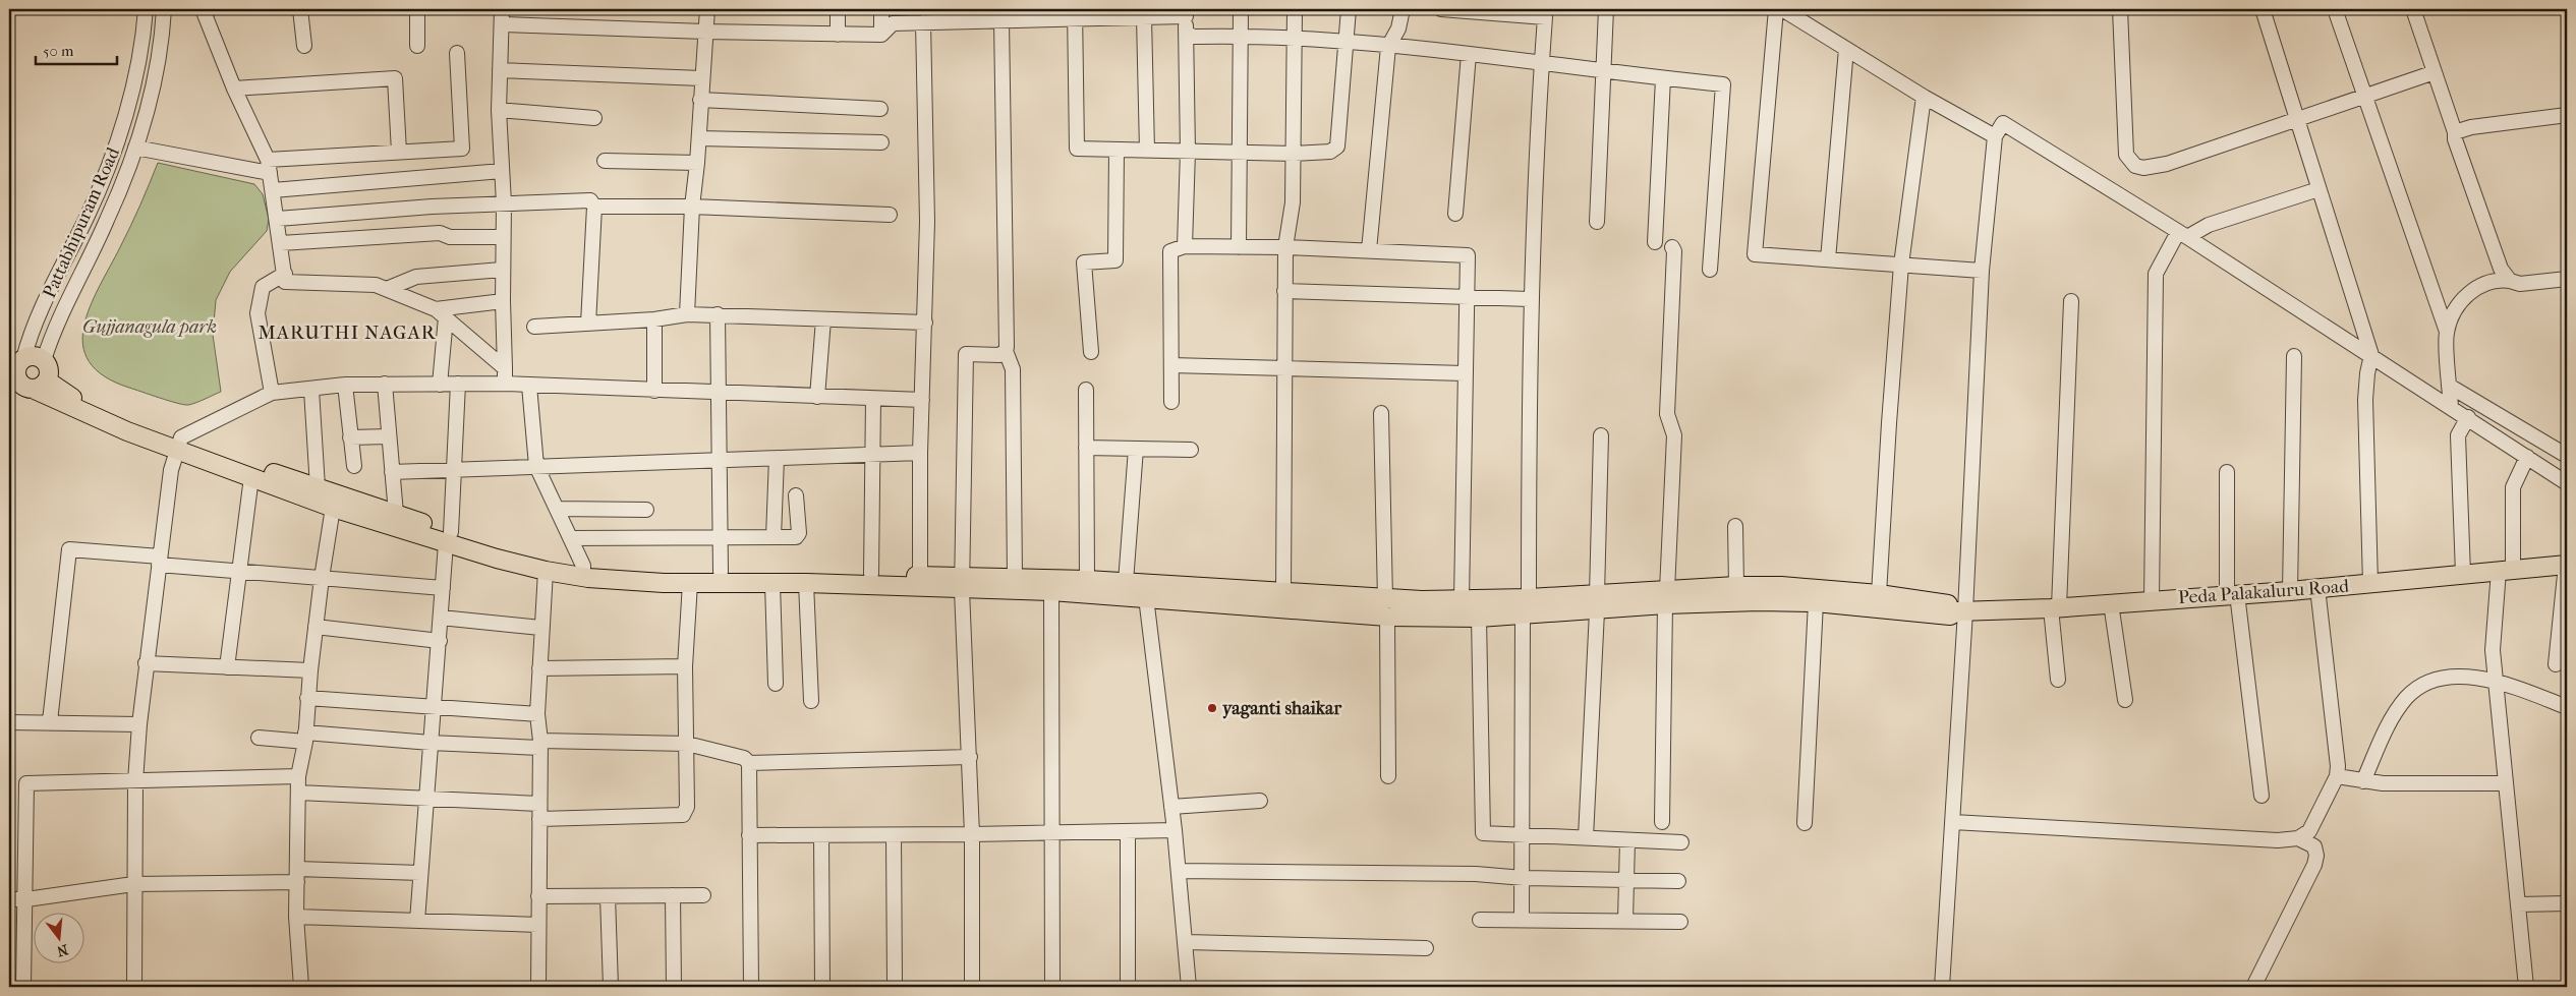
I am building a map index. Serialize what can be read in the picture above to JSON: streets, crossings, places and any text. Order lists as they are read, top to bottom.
{
  "streets": {
    "main road": ["Peda Palakaluru Road"],
    "street": ["Pattabhipuram Road"]
  },
  "districts": ["MARUTHI NAGAR"],
  "parks": ["Gujjanagula park"],
  "places": ["yaganti shaikar"],
  "scale_bar": "50 m",
  "north": "bottom"
}
